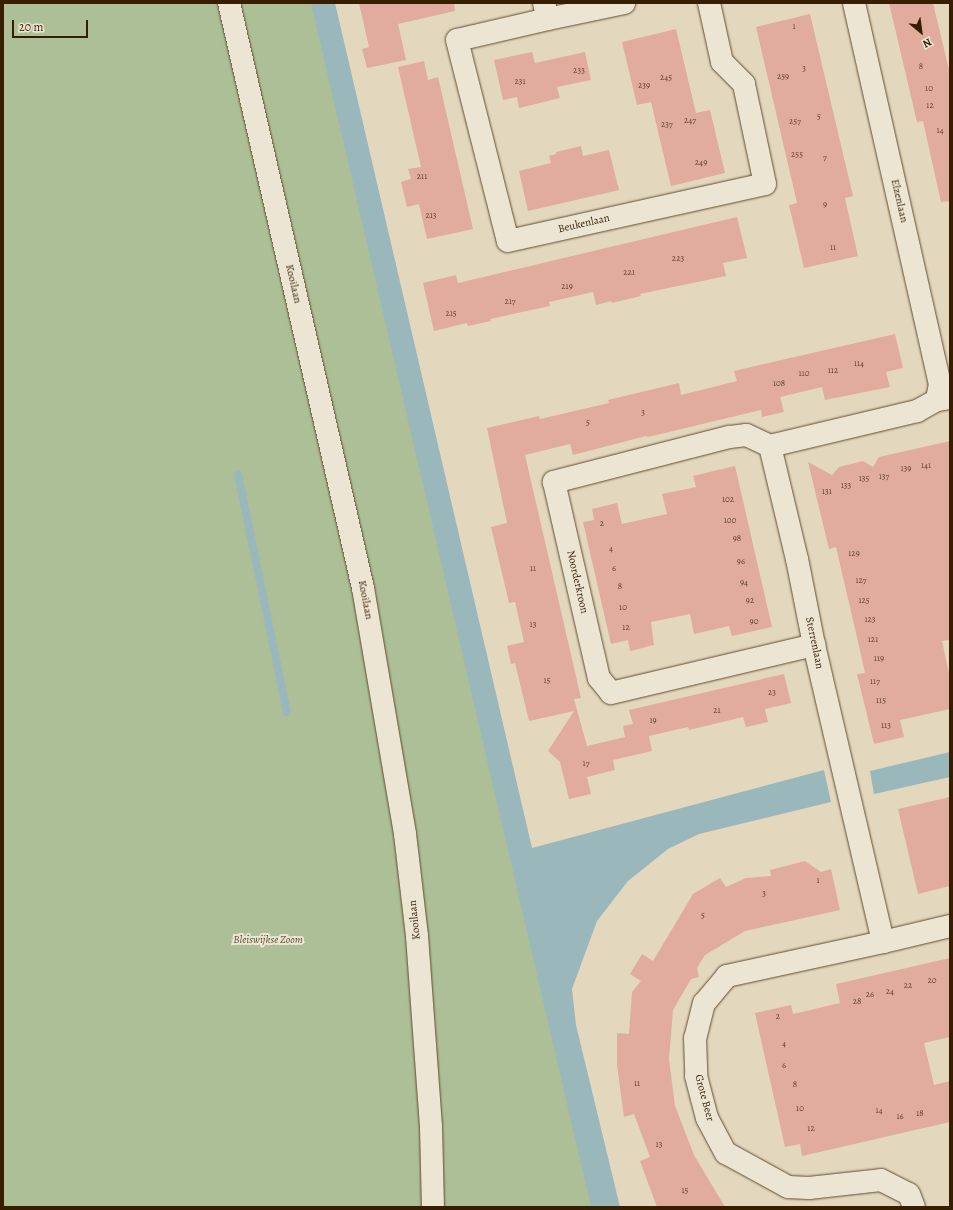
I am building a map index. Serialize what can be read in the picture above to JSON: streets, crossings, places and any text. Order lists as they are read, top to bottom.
{
  "streets": {
    "street": [
      "Elzenlaan",
      "Beukenlaan",
      "Kooilaan",
      "Noorderkroon",
      "Sterrenlaan",
      "Grote Beer"
    ]
  },
  "crossings": [
    ["Noorderkroon", "Sterrenlaan"],
    ["Sterrenlaan", "Grote Beer"]
  ],
  "parks": ["Bleiswijkse Zoom"],
  "house_numbers": [
    "1",
    "8",
    "3",
    "233",
    "259",
    "245",
    "231",
    "239",
    "10",
    "12",
    "5",
    "247",
    "257",
    "237",
    "14",
    "255",
    "7",
    "249",
    "211",
    "9",
    "213",
    "11",
    "223",
    "221",
    "219",
    "217",
    "215",
    "114",
    "112",
    "110",
    "108",
    "3",
    "5",
    "141",
    "139",
    "137",
    "135",
    "133",
    "131",
    "102",
    "100",
    "2",
    "98",
    "4",
    "129",
    "96",
    "11",
    "6",
    "127",
    "94",
    "8",
    "92",
    "125",
    "10",
    "123",
    "90",
    "13",
    "12",
    "121",
    "119",
    "15",
    "117",
    "23",
    "115",
    "21",
    "19",
    "113",
    "17",
    "1",
    "3",
    "5",
    "20",
    "22",
    "24",
    "26",
    "28",
    "2",
    "4",
    "6",
    "11",
    "8",
    "10",
    "14",
    "18",
    "16",
    "12",
    "13",
    "15"
  ],
  "scale_bar": "20 m",
  "north": "bottom right"
}
